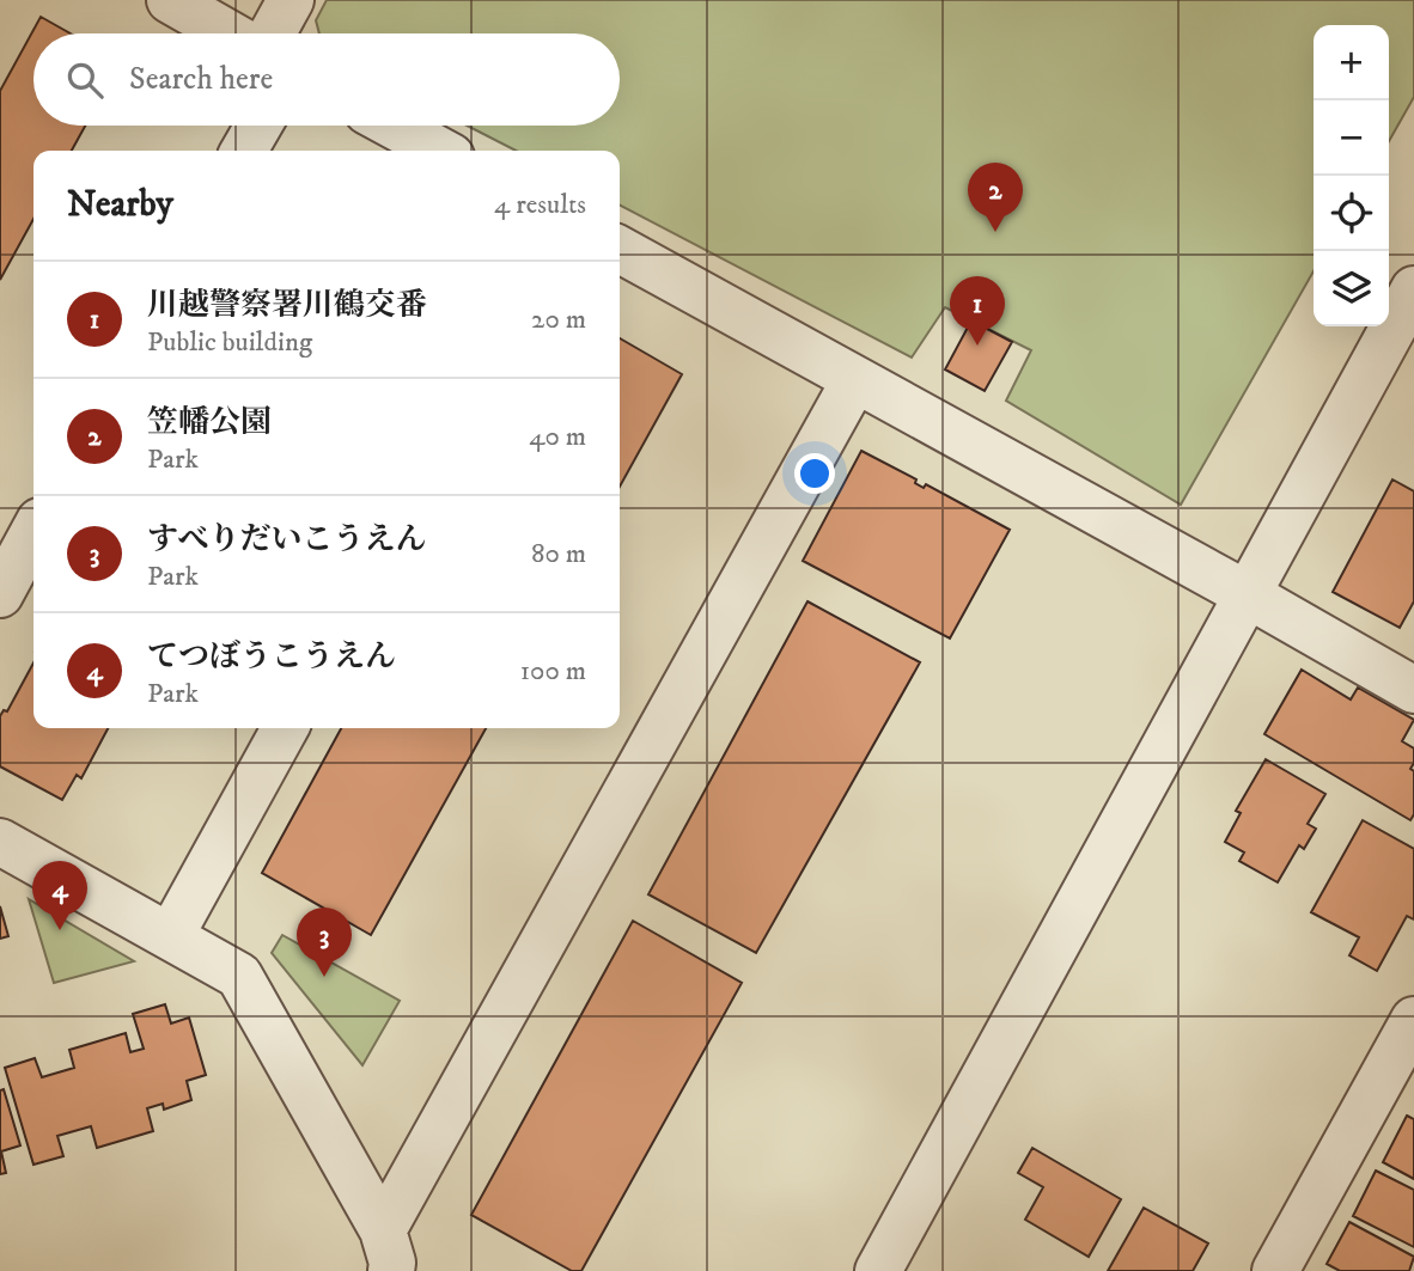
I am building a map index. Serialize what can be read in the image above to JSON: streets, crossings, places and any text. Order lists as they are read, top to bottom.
{
  "page": {
    "map_buttons": ["+", "−"],
    "search": "Search here",
    "heading": ["Nearby", "4 results"],
    "pins": [
      "2",
      "1",
      "4",
      "3"
    ],
    "list": [
      {
        "mark": "1",
        "name": "川越警察署川鶴交番",
        "note": "Public building",
        "value": "20 m"
      },
      {
        "mark": "2",
        "name": "笠幡公園",
        "note": "Park",
        "value": "40 m"
      },
      {
        "mark": "3",
        "name": "すべりだいこうえん",
        "note": "Park",
        "value": "80 m"
      },
      {
        "mark": "4",
        "name": "てつぼうこうえん",
        "note": "Park",
        "value": "100 m"
      }
    ]
  }
}
